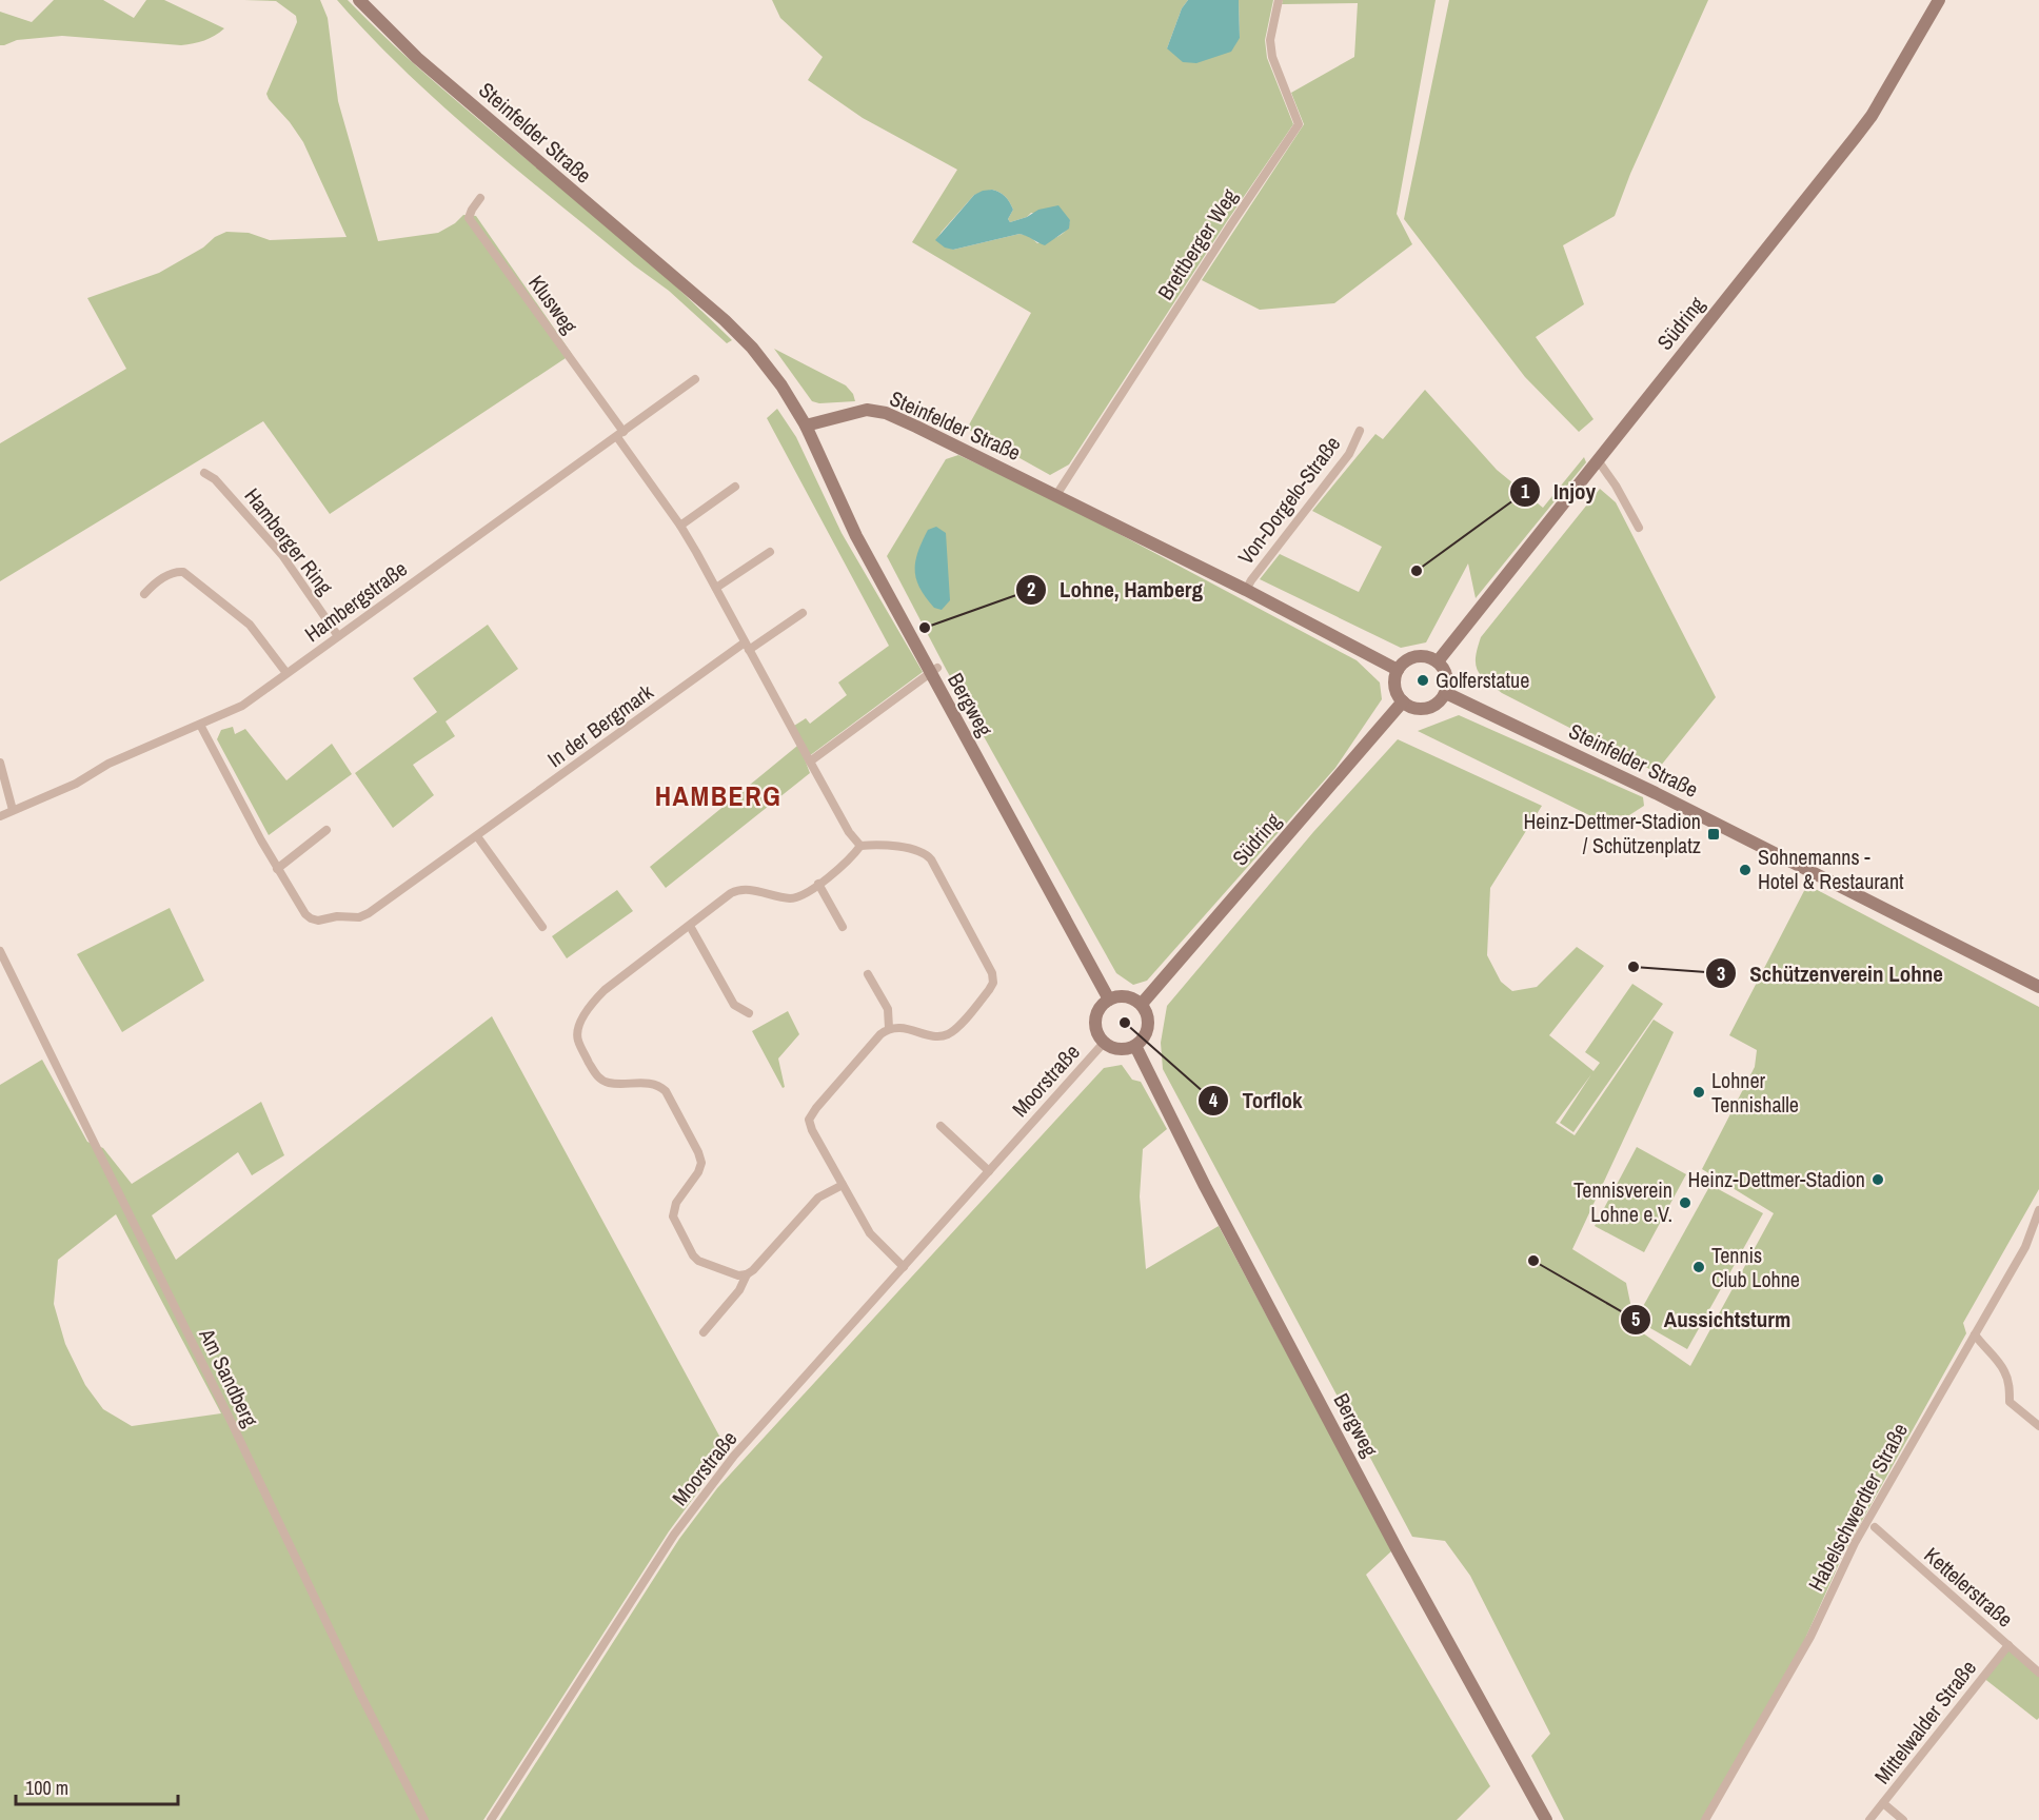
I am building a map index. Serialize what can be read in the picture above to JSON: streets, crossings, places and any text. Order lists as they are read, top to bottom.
{
  "streets": {
    "main road": ["Steinfelder Straße", "Südring", "Bergweg"],
    "street": [
      "Brettberger Weg",
      "Klusweg",
      "Von-Dorgelo-Straße",
      "Hamberger Ring",
      "Hambergstraße",
      "In der Bergmark",
      "Moorstraße",
      "Am Sandberg",
      "Habelschwerdter Straße",
      "Kettelerstraße",
      "Mittelwalder Straße"
    ]
  },
  "crossings": [
    ["Steinfelder Straße", "Brettberger Weg"],
    ["Steinfelder Straße", "Südring"],
    ["Steinfelder Straße", "Von-Dorgelo-Straße"],
    ["Steinfelder Straße", "Bergweg"],
    ["Klusweg", "Hambergstraße"],
    ["Südring", "Bergweg"],
    ["Südring", "Moorstraße"],
    ["Hamberger Ring", "Hambergstraße"],
    ["Hambergstraße", "In der Bergmark"],
    ["Bergweg", "Moorstraße"],
    ["Kettelerstraße", "Mittelwalder Straße"]
  ],
  "districts": ["HAMBERG"],
  "places": {
    "other": [
      "Injoy",
      "Lohne, Hamberg",
      "Golferstatue",
      "Sohnemanns - Hotel & Restaurant",
      "Schützenverein Lohne",
      "Torflok",
      "Lohner Tennishalle",
      "Heinz-Dettmer-Stadion",
      "Tennisverein Lohne e.V.",
      "Aussichtsturm",
      "Tennis Club Lohne"
    ],
    "transit": ["Heinz-Dettmer-Stadion / Schützenplatz"]
  },
  "scale_bar": "100 m"
}
